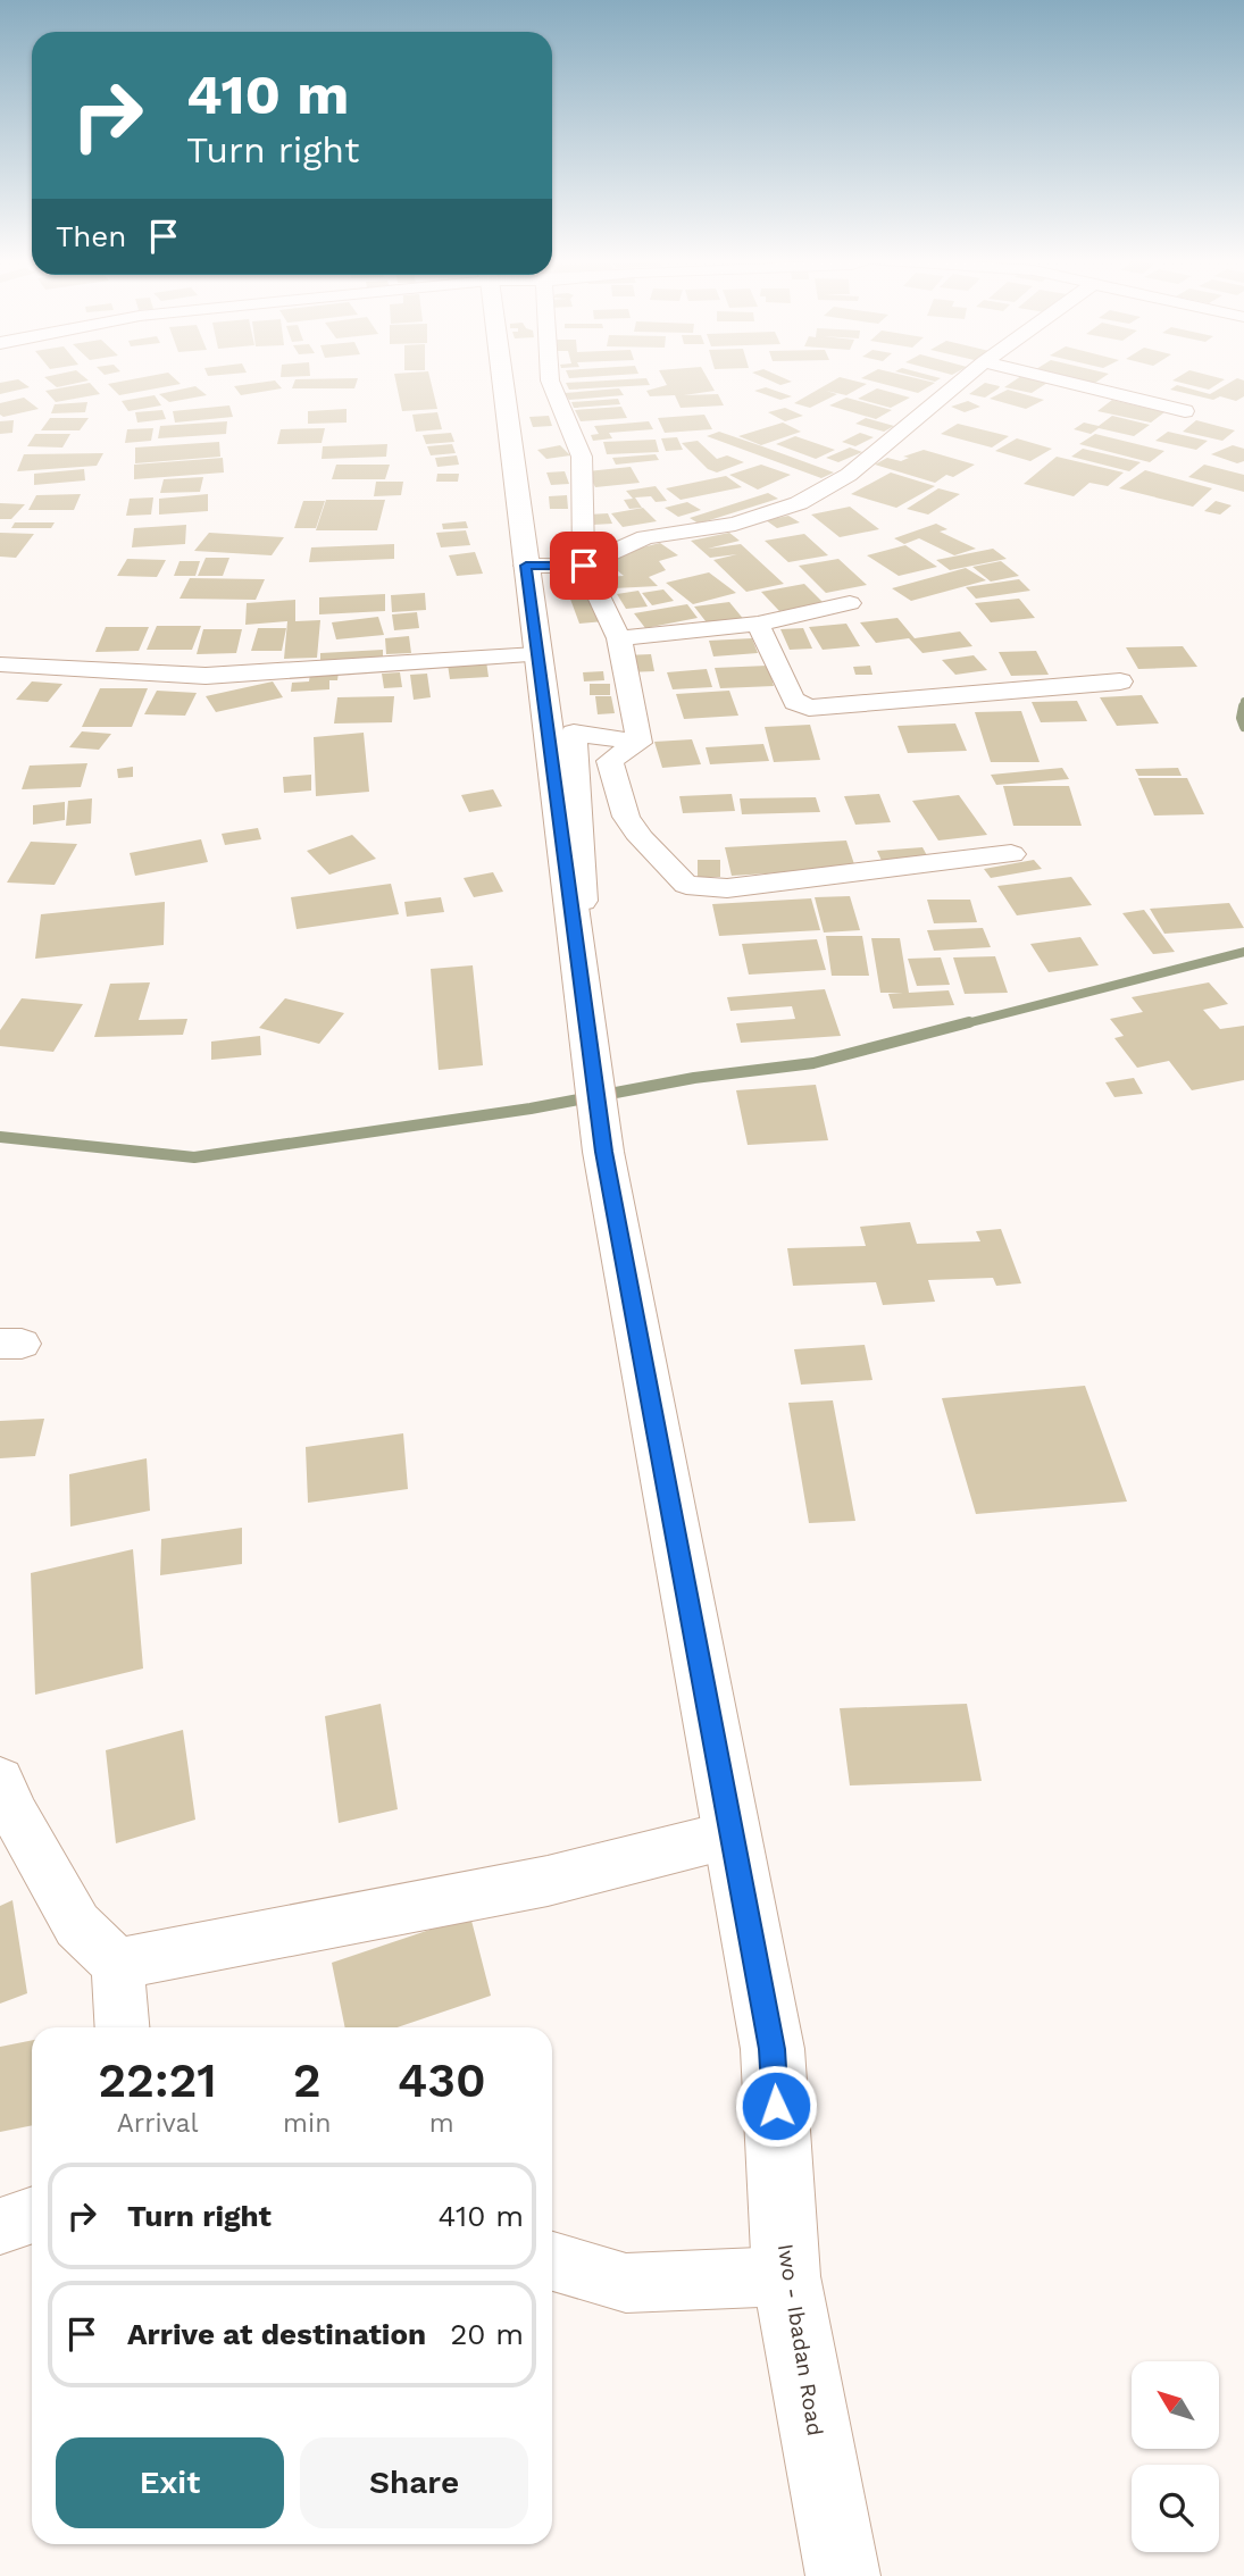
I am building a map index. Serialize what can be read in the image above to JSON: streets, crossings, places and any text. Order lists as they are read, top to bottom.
{
  "streets": {
    "main road": ["Iwo - Ibadan Road"]
  },
  "north": "top left",
  "page": {
    "turn": ["410 m", "Turn right"],
    "then": "Then",
    "eta": [
      "22:21",
      "Arrival",
      "2",
      "min",
      "430",
      "m"
    ],
    "list": [
      {
        "name": "Turn right",
        "value": "410 m"
      },
      {
        "name": "Arrive at destination",
        "value": "20 m"
      }
    ],
    "buttons": ["Exit", "Share"]
  }
}
